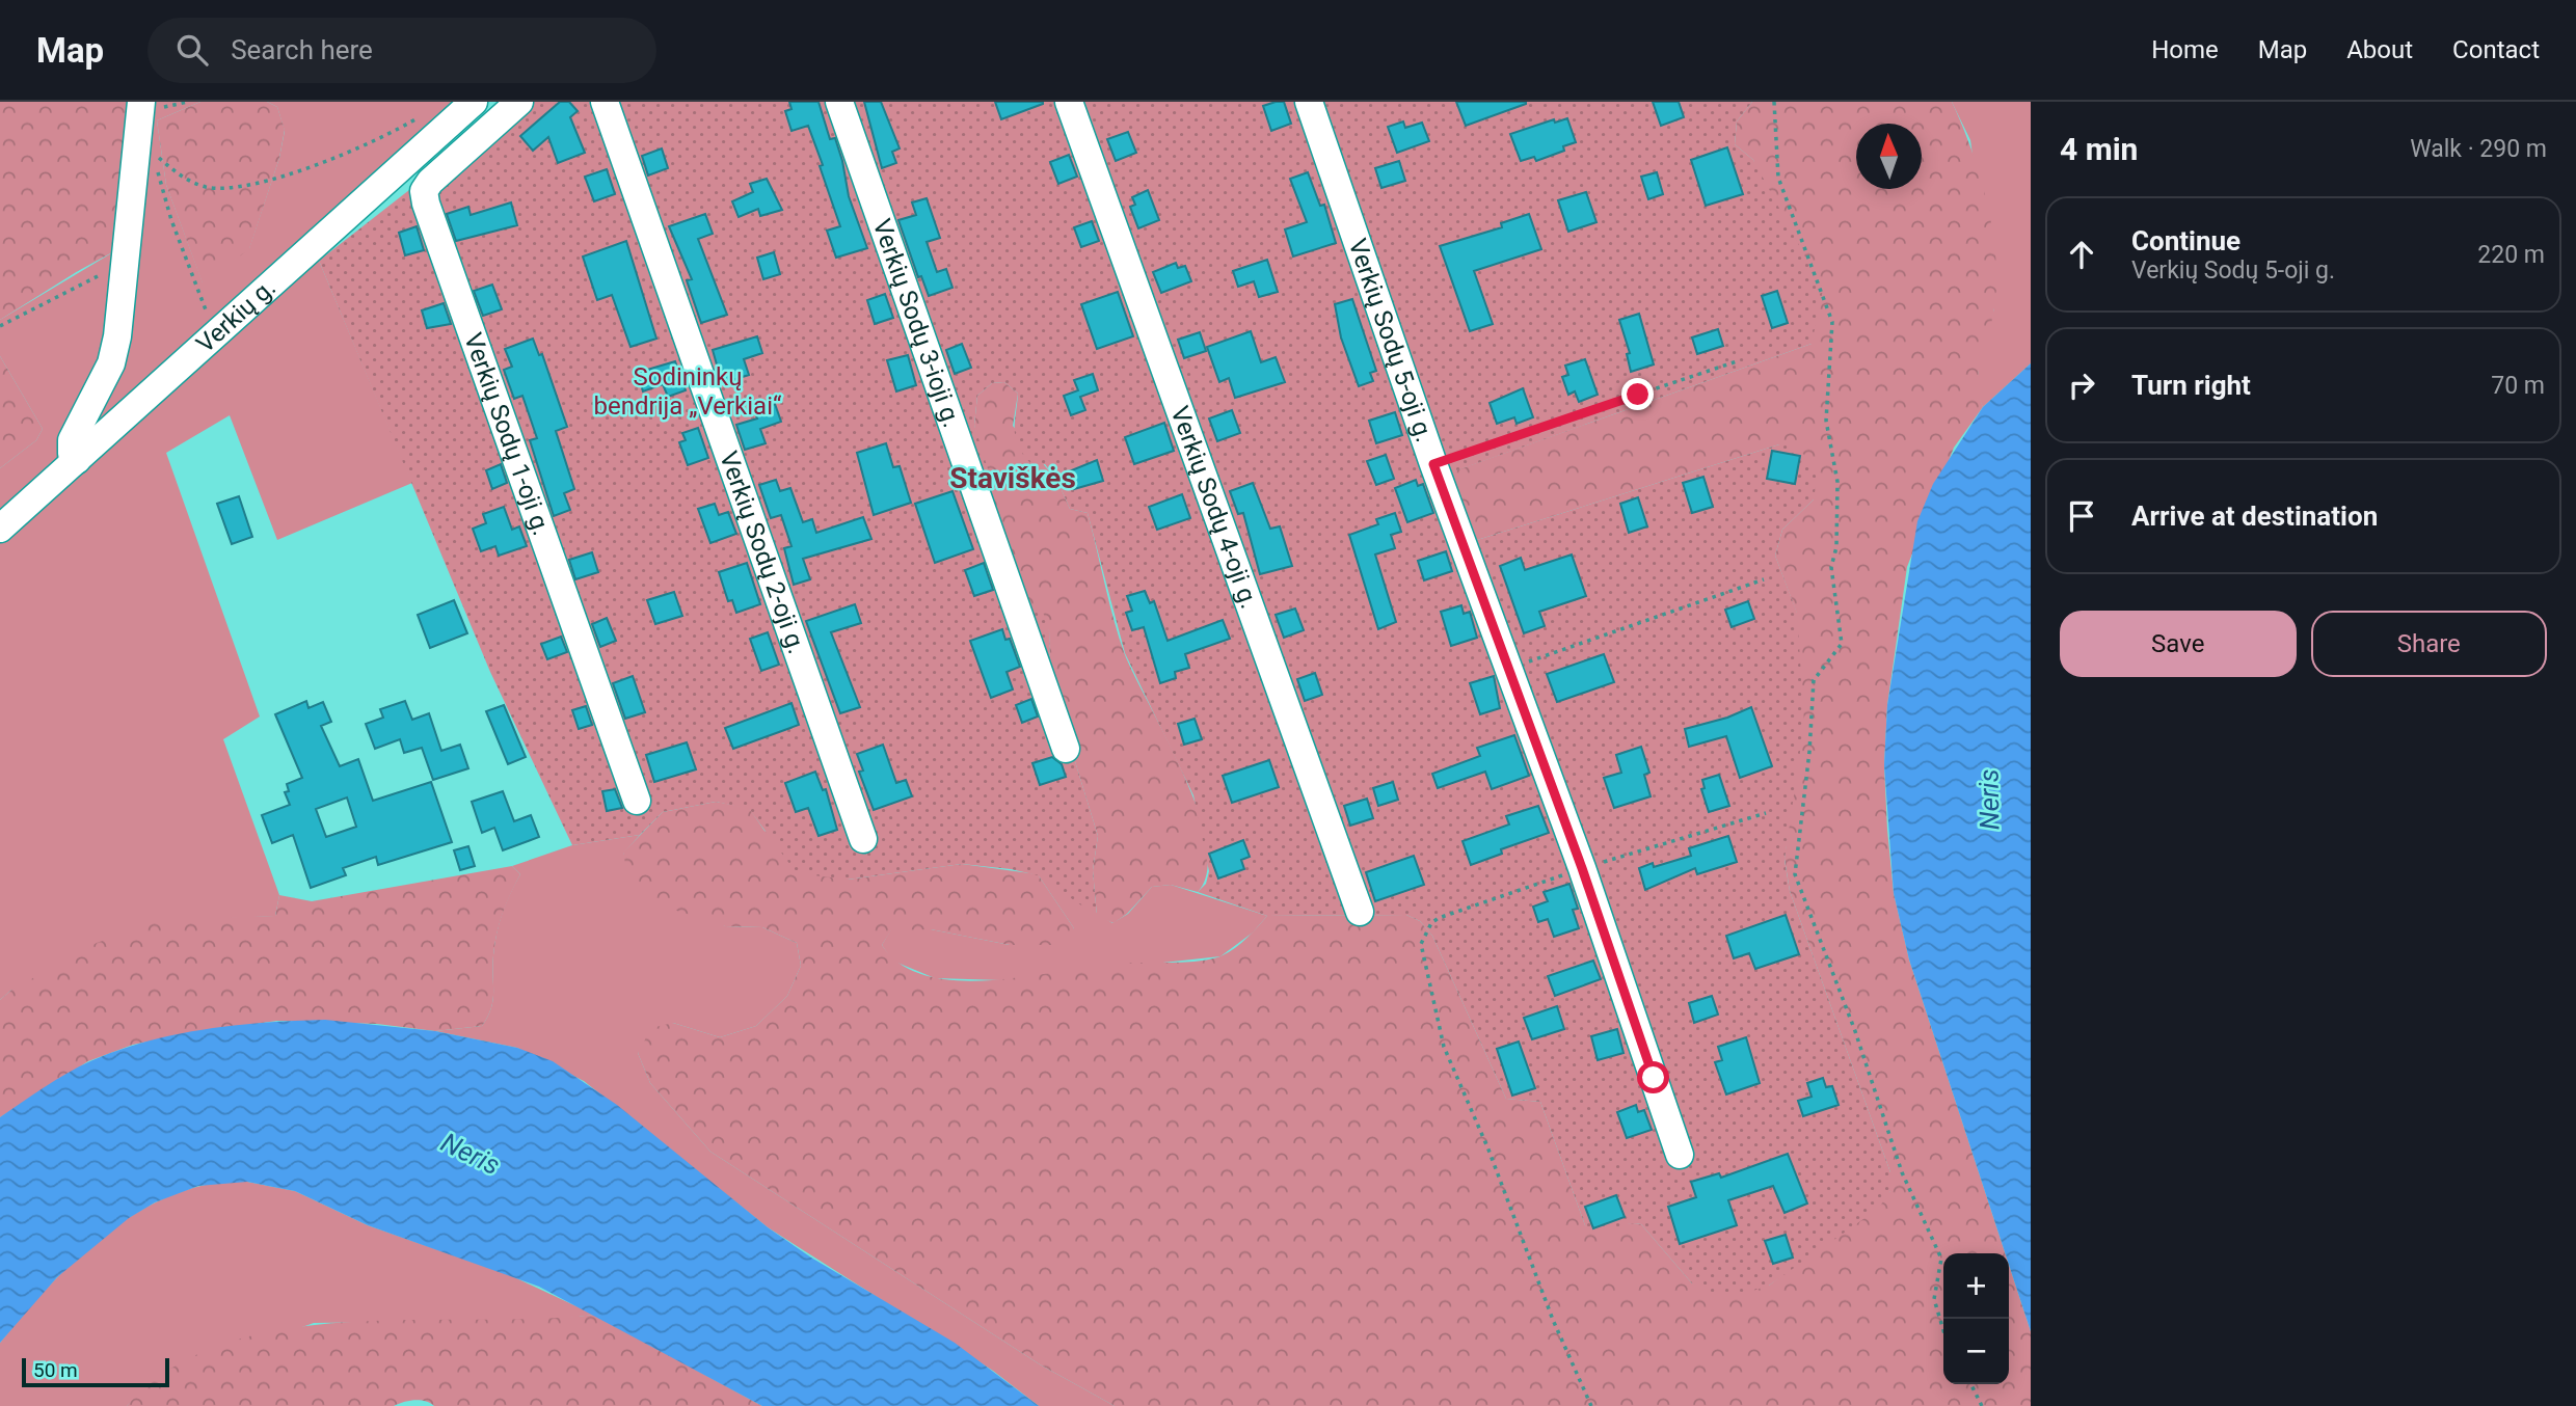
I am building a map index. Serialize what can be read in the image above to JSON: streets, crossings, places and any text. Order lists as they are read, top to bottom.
{
  "streets": {
    "street": [
      "Verkių g.",
      "Verkių Sodų 3-ioji g.",
      "Verkių Sodų 5-oji g.",
      "Verkių Sodų 1-oji g.",
      "Verkių Sodų 4-oji g.",
      "Verkių Sodų 2-oji g."
    ]
  },
  "districts": ["Staviškės"],
  "water": ["Neris"],
  "parks": ["Sodininkų bendrija „Verkiai“"],
  "scale_bar": "50 m",
  "north": "top",
  "page": {
    "header": "Map",
    "search": "Search here",
    "nav": [
      "Home",
      "Map",
      "About",
      "Contact"
    ],
    "heading": ["4 min", "Walk · 290 m"],
    "list": [
      ["Continue", "Verkių Sodų 5-oji g.", "220 m"],
      ["Turn right", "70 m"],
      "Arrive at destination"
    ],
    "buttons": ["Save", "Share"],
    "map_buttons": ["+", "−"],
    "scale": "50 m"
  }
}
